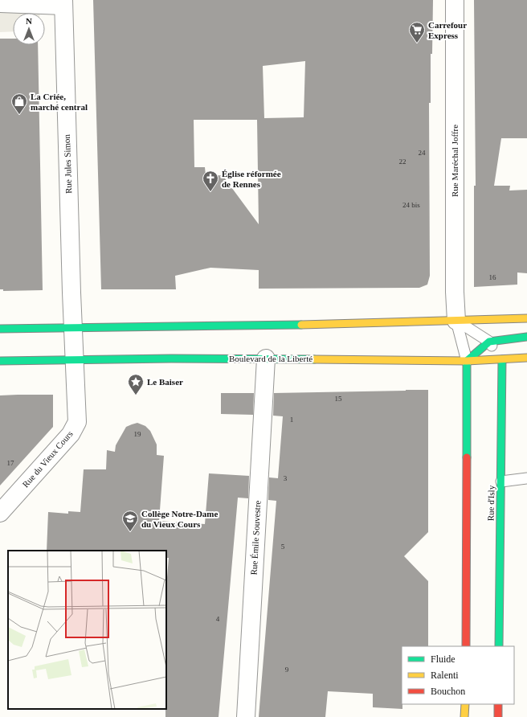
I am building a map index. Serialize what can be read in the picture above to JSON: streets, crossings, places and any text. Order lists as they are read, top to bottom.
{
  "streets": {
    "main road": ["Boulevard de la Liberté", "Rue d'Isly"],
    "street": [
      "Rue Maréchal Joffre",
      "Rue Jules Simon",
      "Rue du Vieux Cours",
      "Rue Émile Souvestre"
    ]
  },
  "crossings": [
    ["Boulevard de la Liberté", "Rue du Vieux Cours"],
    ["Boulevard de la Liberté", "Rue d'Isly"],
    ["Boulevard de la Liberté", "Rue Émile Souvestre"]
  ],
  "places": {
    "supermarket": ["Carrefour Express"],
    "shop": ["La Criée, marché central"],
    "church": ["Église réformée de Rennes"],
    "place": ["Le Baiser"],
    "school or university": ["Collège Notre-Dame du Vieux Cours"]
  },
  "house_numbers": [
    "24",
    "22",
    "24 bis",
    "16",
    "15",
    "1",
    "19",
    "17",
    "3",
    "5",
    "4",
    "9"
  ],
  "legend": ["Fluide", "Ralenti", "Bouchon"],
  "north": "top"
}
